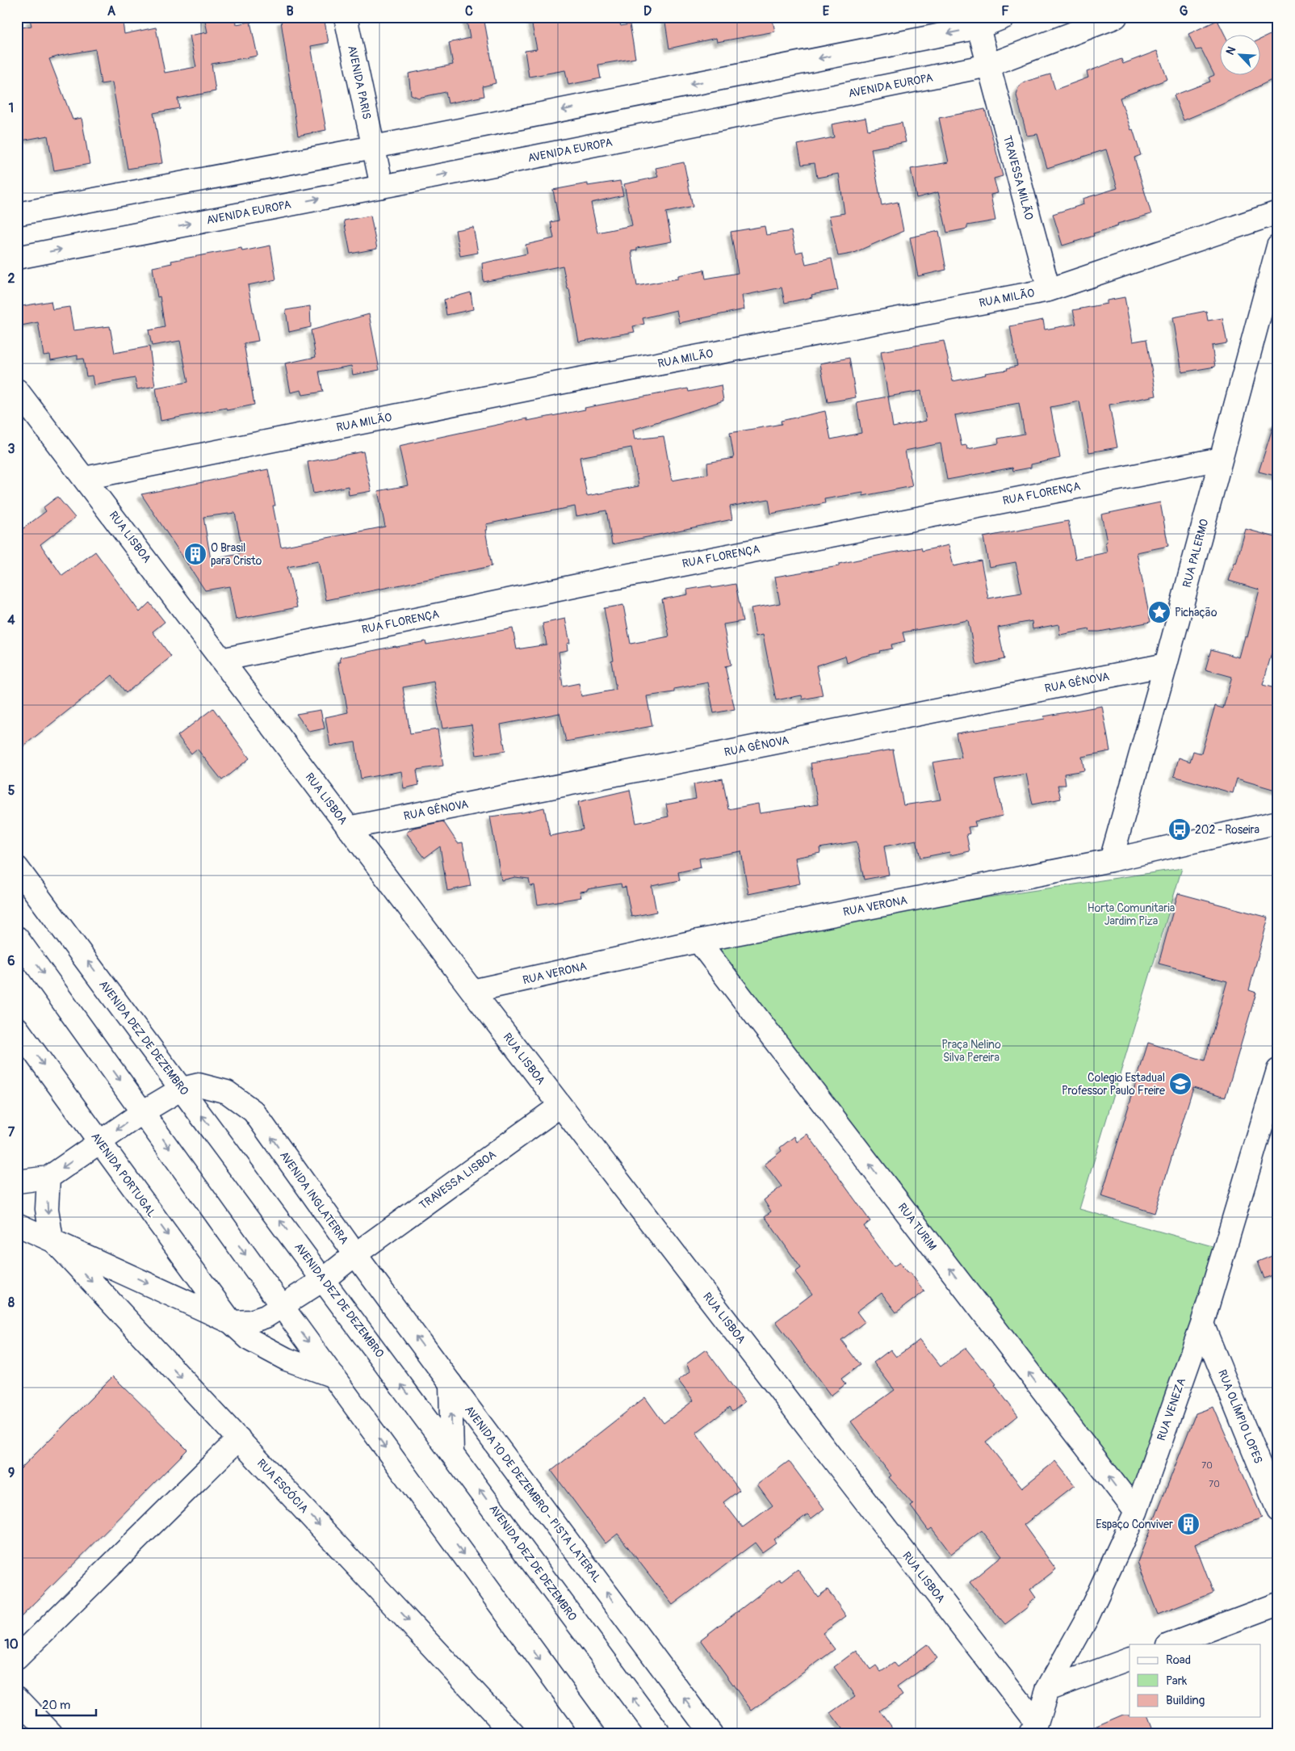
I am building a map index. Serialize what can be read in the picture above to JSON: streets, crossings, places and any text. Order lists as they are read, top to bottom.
{
  "streets": {
    "main road": [
      "AVENIDA PARIS",
      "AVENIDA EUROPA",
      "TRAVESSA MILÃO",
      "RUA MILÃO",
      "RUA FLORENÇA",
      "RUA LISBOA",
      "RUA PALERMO",
      "RUA GÊNOVA",
      "RUA VERONA",
      "AVENIDA DEZ DE DEZEMBRO",
      "AVENIDA PORTUGAL",
      "TRAVESSA LISBOA",
      "AVENIDA INGLATERRA",
      "RUA TURIM",
      "RUA VENEZA",
      "RUA OLÍMPIO LOPES",
      "RUA ESCÓCIA",
      "AVENIDA 10 DE DEZEMBRO - PISTA LATERAL"
    ]
  },
  "crossings": [
    ["AVENIDA PARIS", "AVENIDA EUROPA"],
    ["AVENIDA EUROPA", "TRAVESSA MILÃO"],
    ["TRAVESSA MILÃO", "RUA MILÃO"],
    ["RUA MILÃO", "RUA LISBOA"],
    ["RUA FLORENÇA", "RUA LISBOA"],
    ["RUA FLORENÇA", "RUA PALERMO"],
    ["RUA LISBOA", "RUA GÊNOVA"],
    ["RUA LISBOA", "RUA VERONA"],
    ["RUA LISBOA", "TRAVESSA LISBOA"],
    ["RUA LISBOA", "RUA VENEZA"],
    ["RUA PALERMO", "RUA GÊNOVA"],
    ["RUA PALERMO", "RUA VERONA"],
    ["RUA VERONA", "RUA TURIM"],
    ["AVENIDA DEZ DE DEZEMBRO", "AVENIDA INGLATERRA"],
    ["AVENIDA PORTUGAL", "AVENIDA INGLATERRA"],
    ["TRAVESSA LISBOA", "AVENIDA INGLATERRA"],
    ["TRAVESSA LISBOA", "AVENIDA 10 DE DEZEMBRO - PISTA LATERAL"],
    ["AVENIDA INGLATERRA", "RUA ESCÓCIA"],
    ["AVENIDA INGLATERRA", "AVENIDA 10 DE DEZEMBRO - PISTA LATERAL"],
    ["RUA TURIM", "RUA VENEZA"],
    ["RUA VENEZA", "RUA OLÍMPIO LOPES"]
  ],
  "one_way": ["RUA TURIM"],
  "parks": ["Horta Comunitaria Jardim Piza", "Praça Nelino Silva Pereira"],
  "places": {
    "building": ["O Brasil para Cristo", "Espaço Conviver"],
    "place": ["Pichação"],
    "bus stop": ["202 - Roseira"],
    "school or university": ["Colegio Estadual Professor Paulo Freire"]
  },
  "house_numbers": ["70", "70"],
  "legend": ["Road", "Park", "Building"],
  "scale_bar": "20 m",
  "north": "top left",
  "grid": {
    "columns": [
      "A",
      "B",
      "C",
      "D",
      "E",
      "F",
      "G"
    ],
    "rows": [
      "1",
      "2",
      "3",
      "4",
      "5",
      "6",
      "7",
      "8",
      "9",
      "10"
    ]
  }
}
